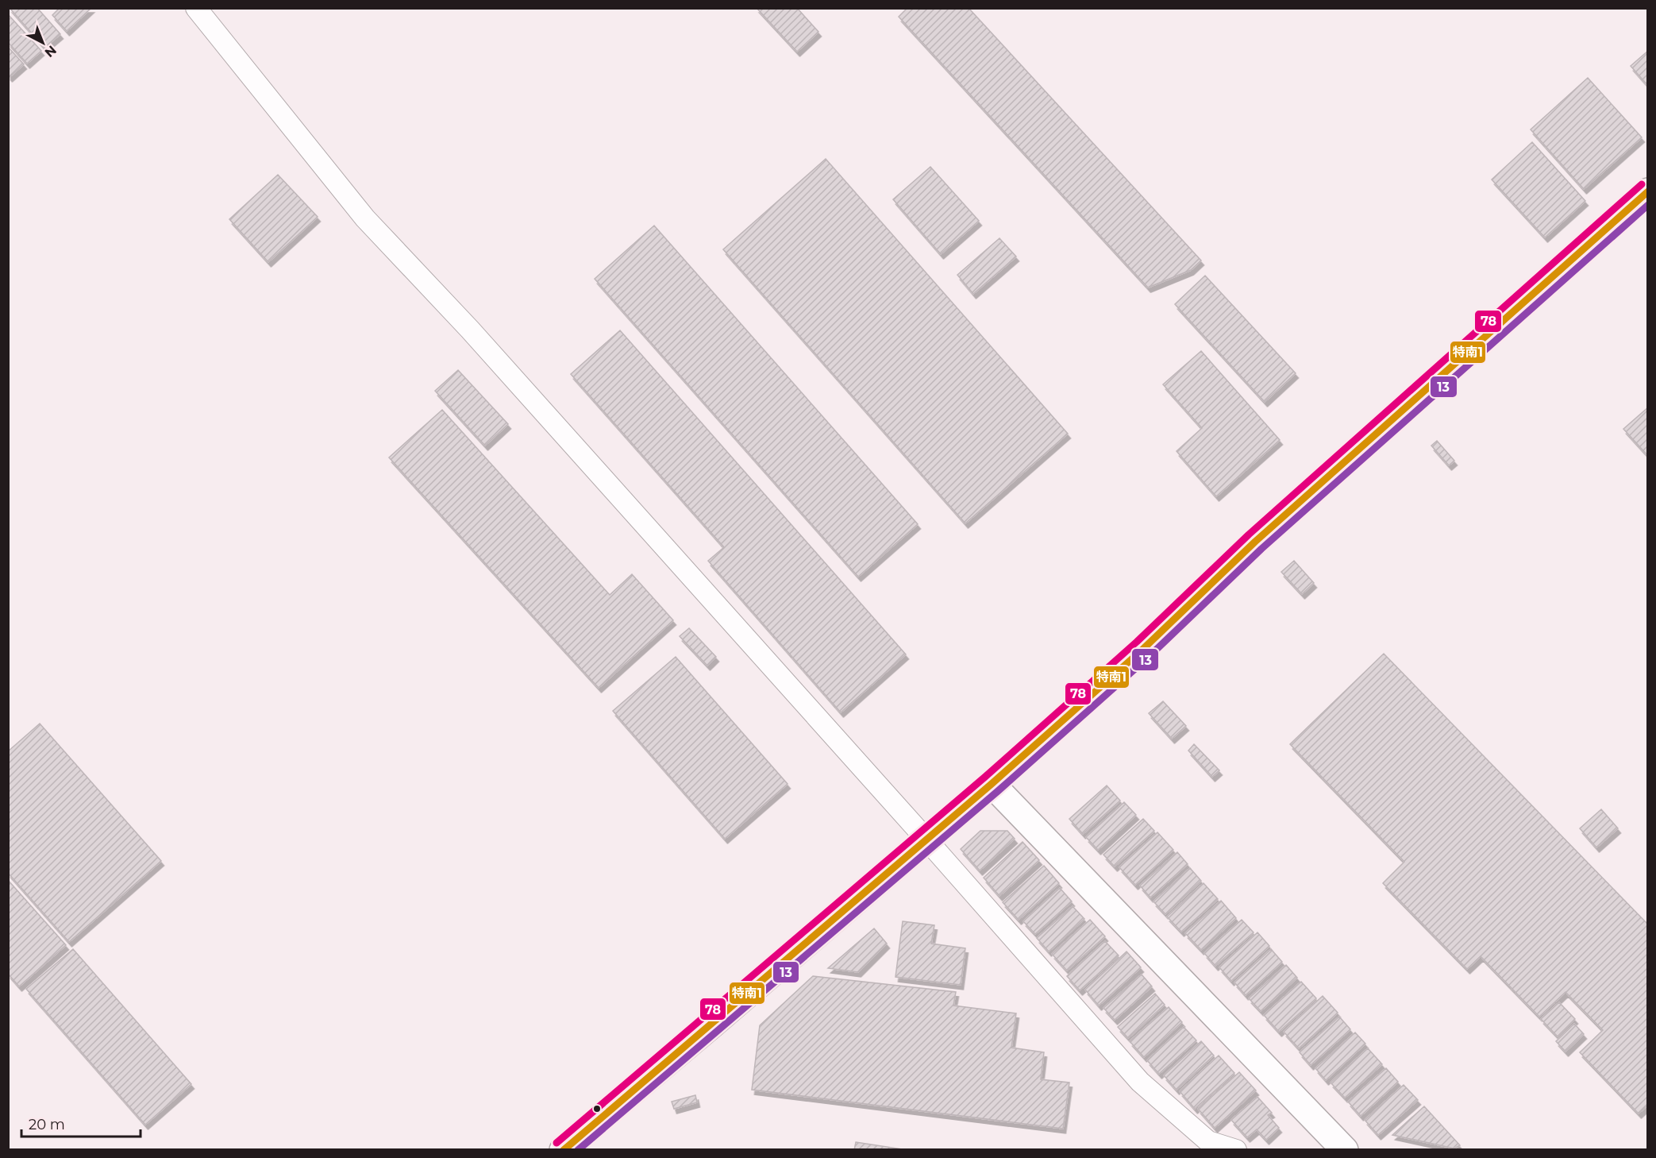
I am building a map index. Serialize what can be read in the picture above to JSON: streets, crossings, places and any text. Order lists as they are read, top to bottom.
{
  "lines": ["transit line 78", "transit line 特南1", "transit line 13"],
  "scale_bar": "20 m",
  "north": "bottom right"
}
